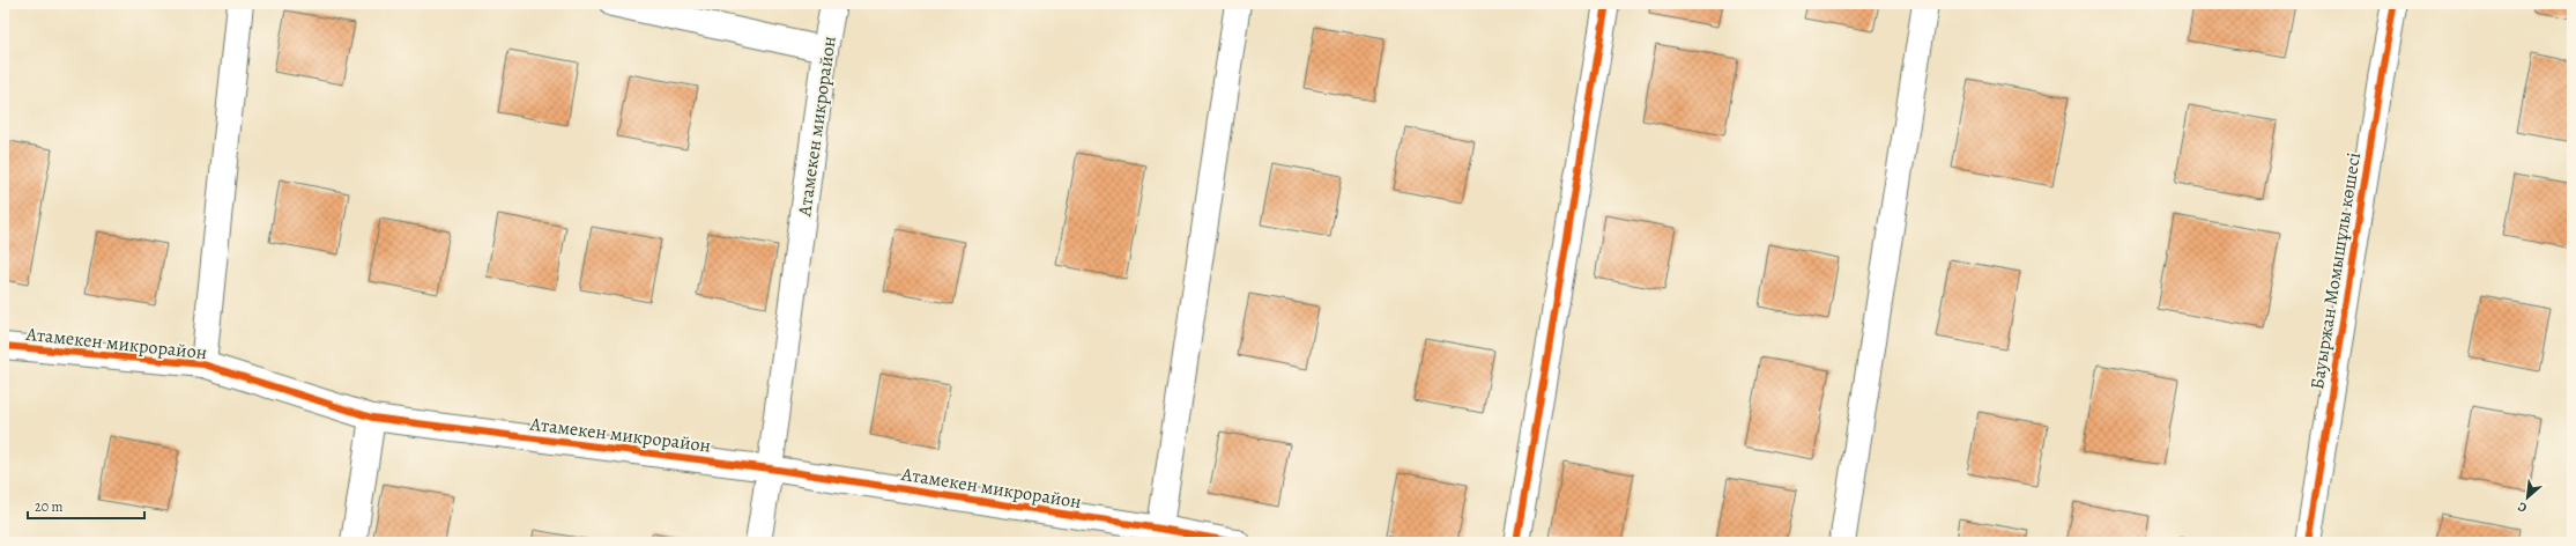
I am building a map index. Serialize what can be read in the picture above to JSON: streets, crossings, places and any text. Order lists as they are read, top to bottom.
{
  "streets": {
    "street": ["Атамекен микрорайон", "Бауыржан Момышұлы көшесі"]
  },
  "scale_bar": "20 m",
  "north": "bottom left"
}
